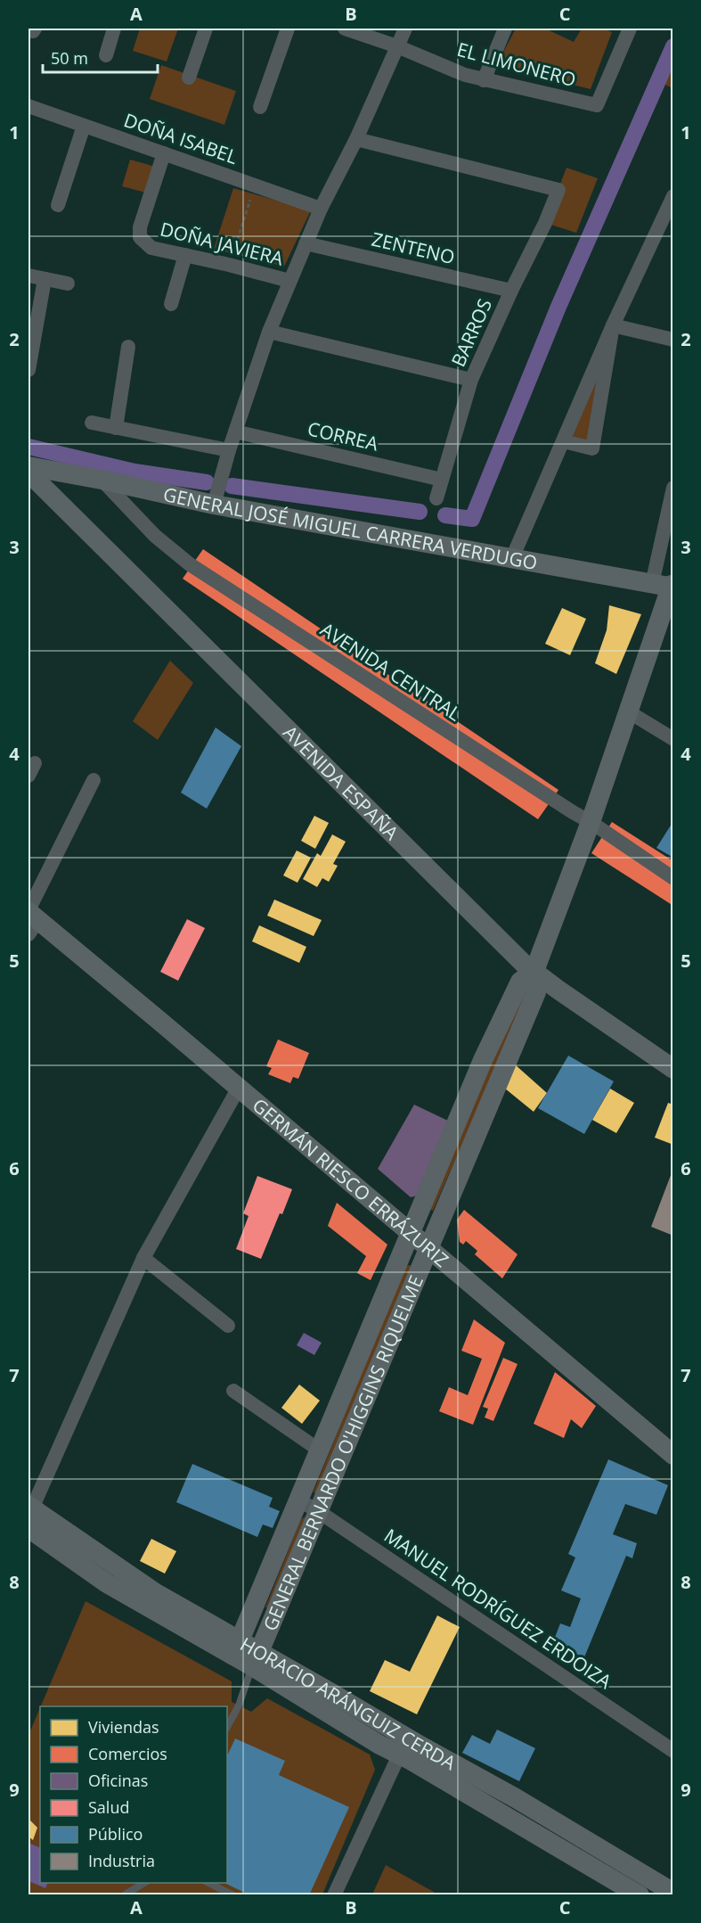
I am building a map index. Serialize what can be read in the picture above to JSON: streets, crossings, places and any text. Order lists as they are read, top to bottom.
{
  "streets": {
    "street": [
      "EL LIMONERO",
      "DOÑA ISABEL",
      "DOÑA JAVIERA",
      "ZENTENO",
      "BARROS",
      "CORREA",
      "GENERAL JOSÉ MIGUEL CARRERA VERDUGO",
      "AVENIDA CENTRAL",
      "AVENIDA ESPAÑA",
      "GERMÁN RIESCO ERRÁZURIZ",
      "GENERAL BERNARDO O'HIGGINS RIQUELME",
      "MANUEL RODRÍGUEZ ERDOIZA",
      "HORACIO ARÁNGUIZ CERDA"
    ]
  },
  "crossings": [
    ["DOÑA ISABEL", "DOÑA JAVIERA"],
    ["ZENTENO", "BARROS"],
    ["BARROS", "CORREA"],
    ["GENERAL JOSÉ MIGUEL CARRERA VERDUGO", "AVENIDA CENTRAL"],
    ["GENERAL JOSÉ MIGUEL CARRERA VERDUGO", "GENERAL BERNARDO O'HIGGINS RIQUELME"],
    ["AVENIDA CENTRAL", "GENERAL BERNARDO O'HIGGINS RIQUELME"],
    ["AVENIDA ESPAÑA", "GENERAL BERNARDO O'HIGGINS RIQUELME"],
    ["GERMÁN RIESCO ERRÁZURIZ", "GENERAL BERNARDO O'HIGGINS RIQUELME"],
    ["GENERAL BERNARDO O'HIGGINS RIQUELME", "MANUEL RODRÍGUEZ ERDOIZA"],
    ["GENERAL BERNARDO O'HIGGINS RIQUELME", "HORACIO ARÁNGUIZ CERDA"]
  ],
  "legend": [
    "Viviendas",
    "Comercios",
    "Oficinas",
    "Salud",
    "Público",
    "Industria"
  ],
  "scale_bar": "50 m",
  "grid": {
    "columns": ["A", "B", "C"],
    "rows": [
      "1",
      "2",
      "3",
      "4",
      "5",
      "6",
      "7",
      "8",
      "9"
    ]
  }
}
